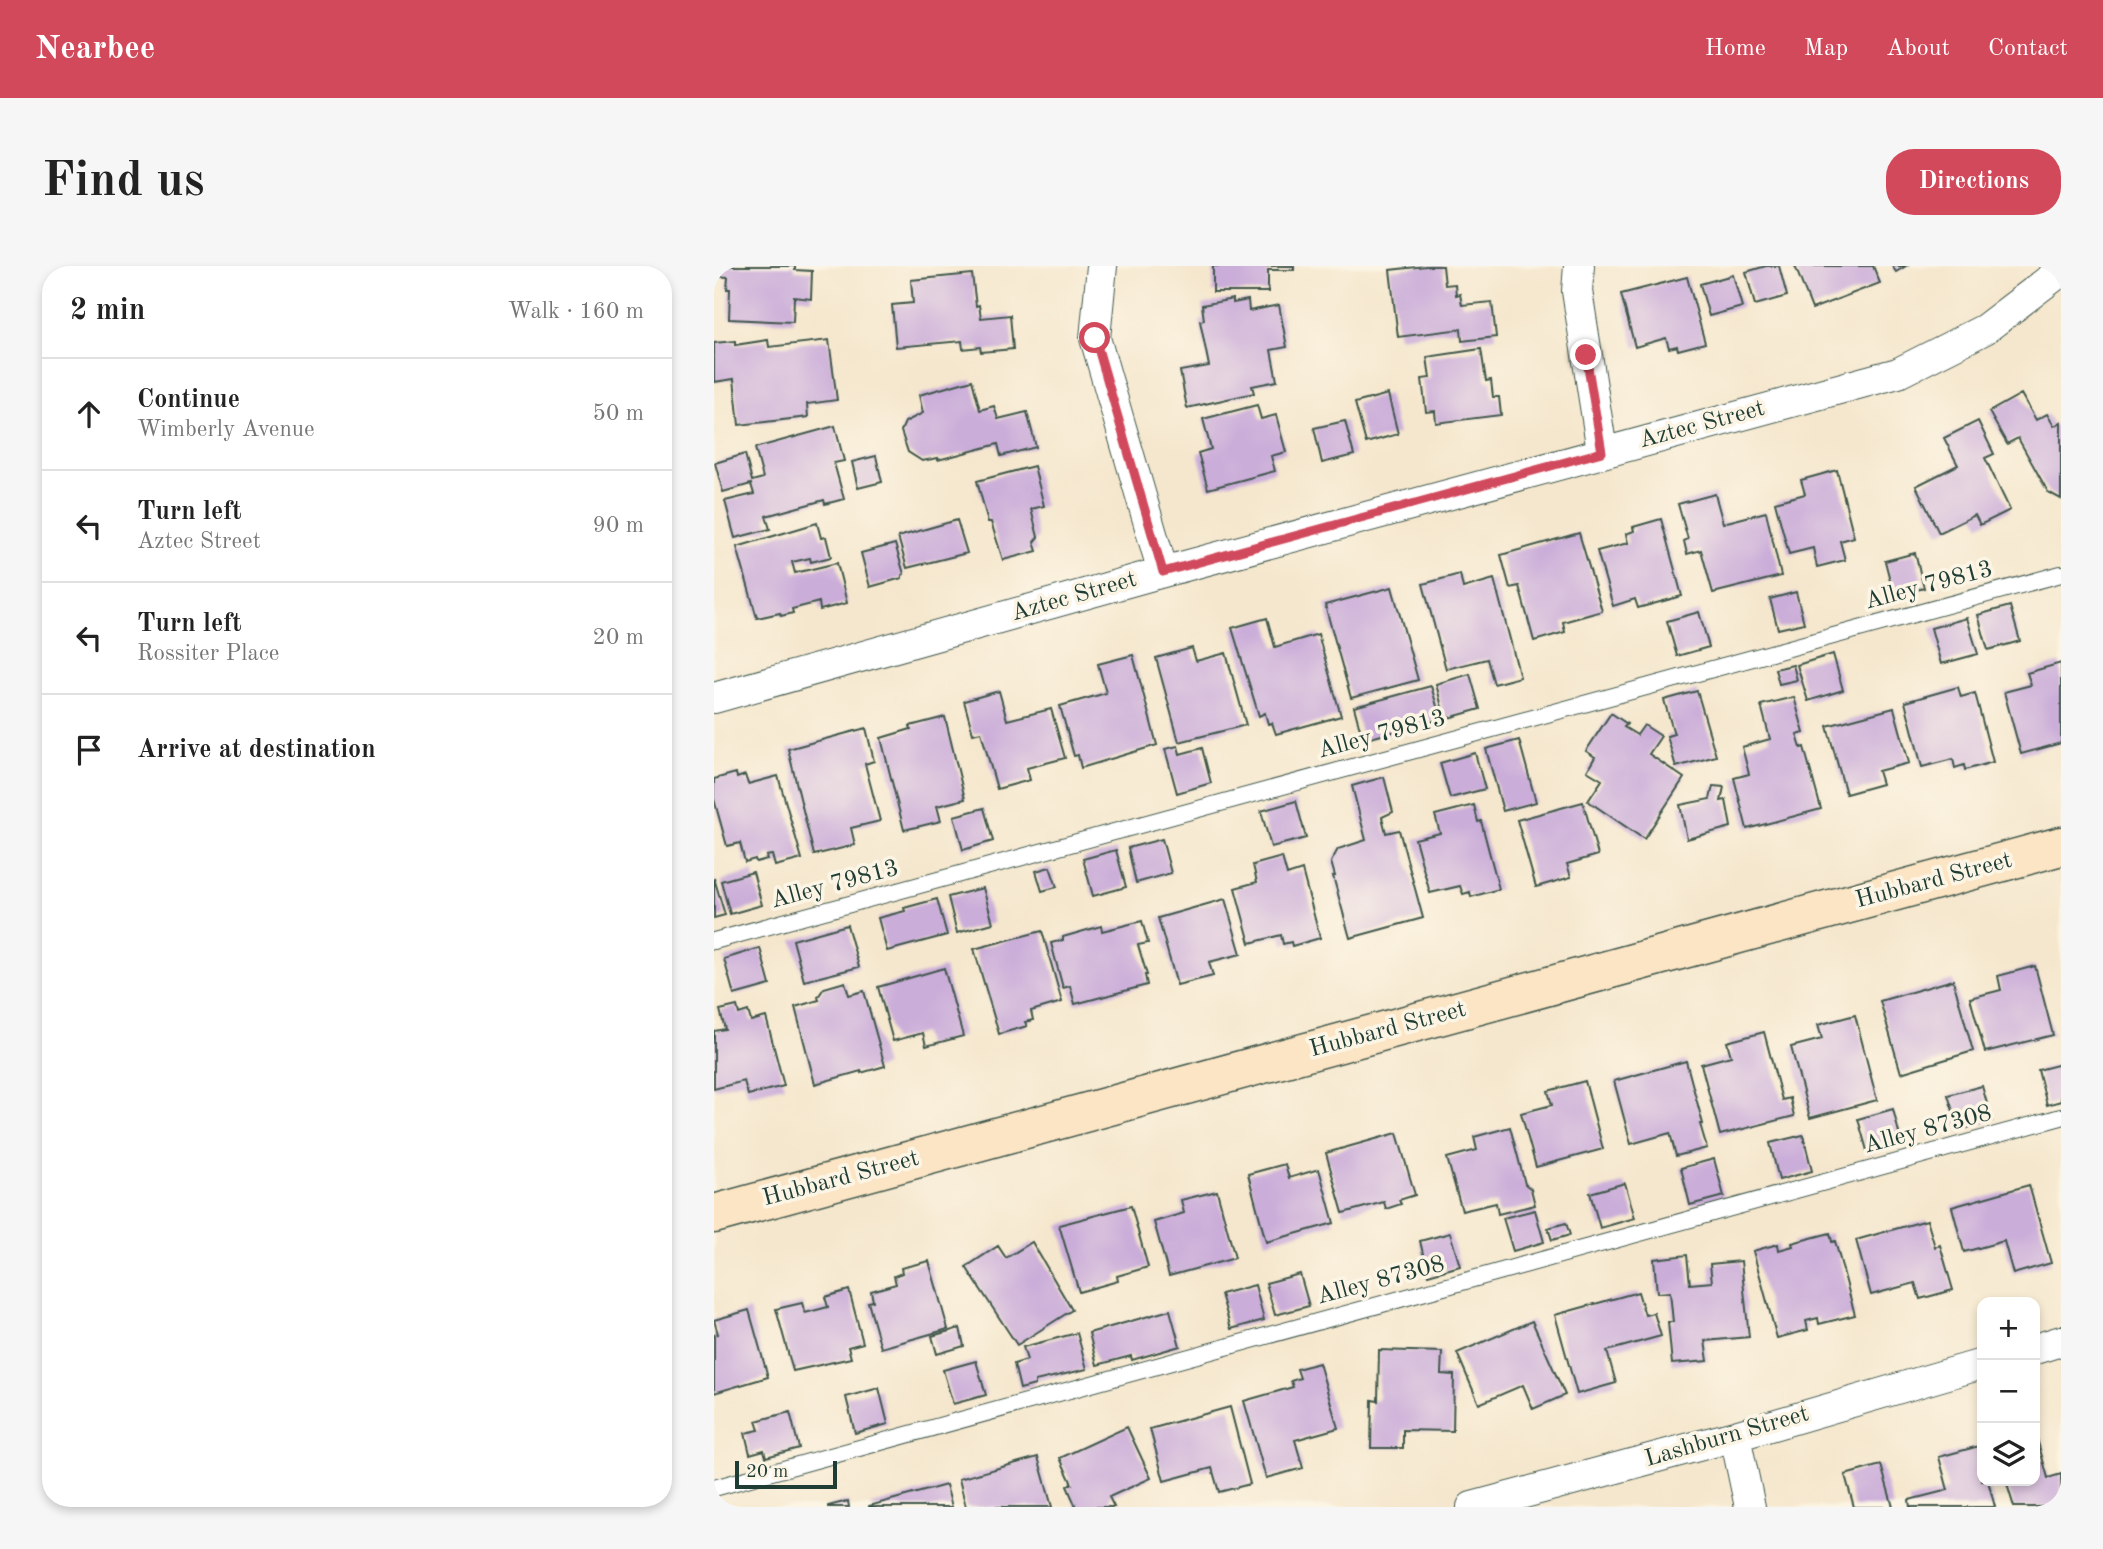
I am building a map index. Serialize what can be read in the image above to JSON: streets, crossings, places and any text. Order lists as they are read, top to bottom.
{
  "streets": {
    "main road": ["Hubbard Street"],
    "street": ["Aztec Street", "Lashburn Street"],
    "lane": ["Alley 79813", "Alley 87308"]
  },
  "scale_bar": "20 m",
  "page": {
    "header": "Nearbee",
    "nav": [
      "Home",
      "Map",
      "About",
      "Contact"
    ],
    "buttons": "Directions",
    "title": "Find us",
    "heading": ["2 min", "Walk · 160 m"],
    "list": [
      ["Continue", "Wimberly Avenue", "50 m"],
      ["Turn left", "Aztec Street", "90 m"],
      ["Turn left", "Rossiter Place", "20 m"],
      "Arrive at destination"
    ],
    "map_buttons": ["+", "−"],
    "scale": "20 m"
  }
}
